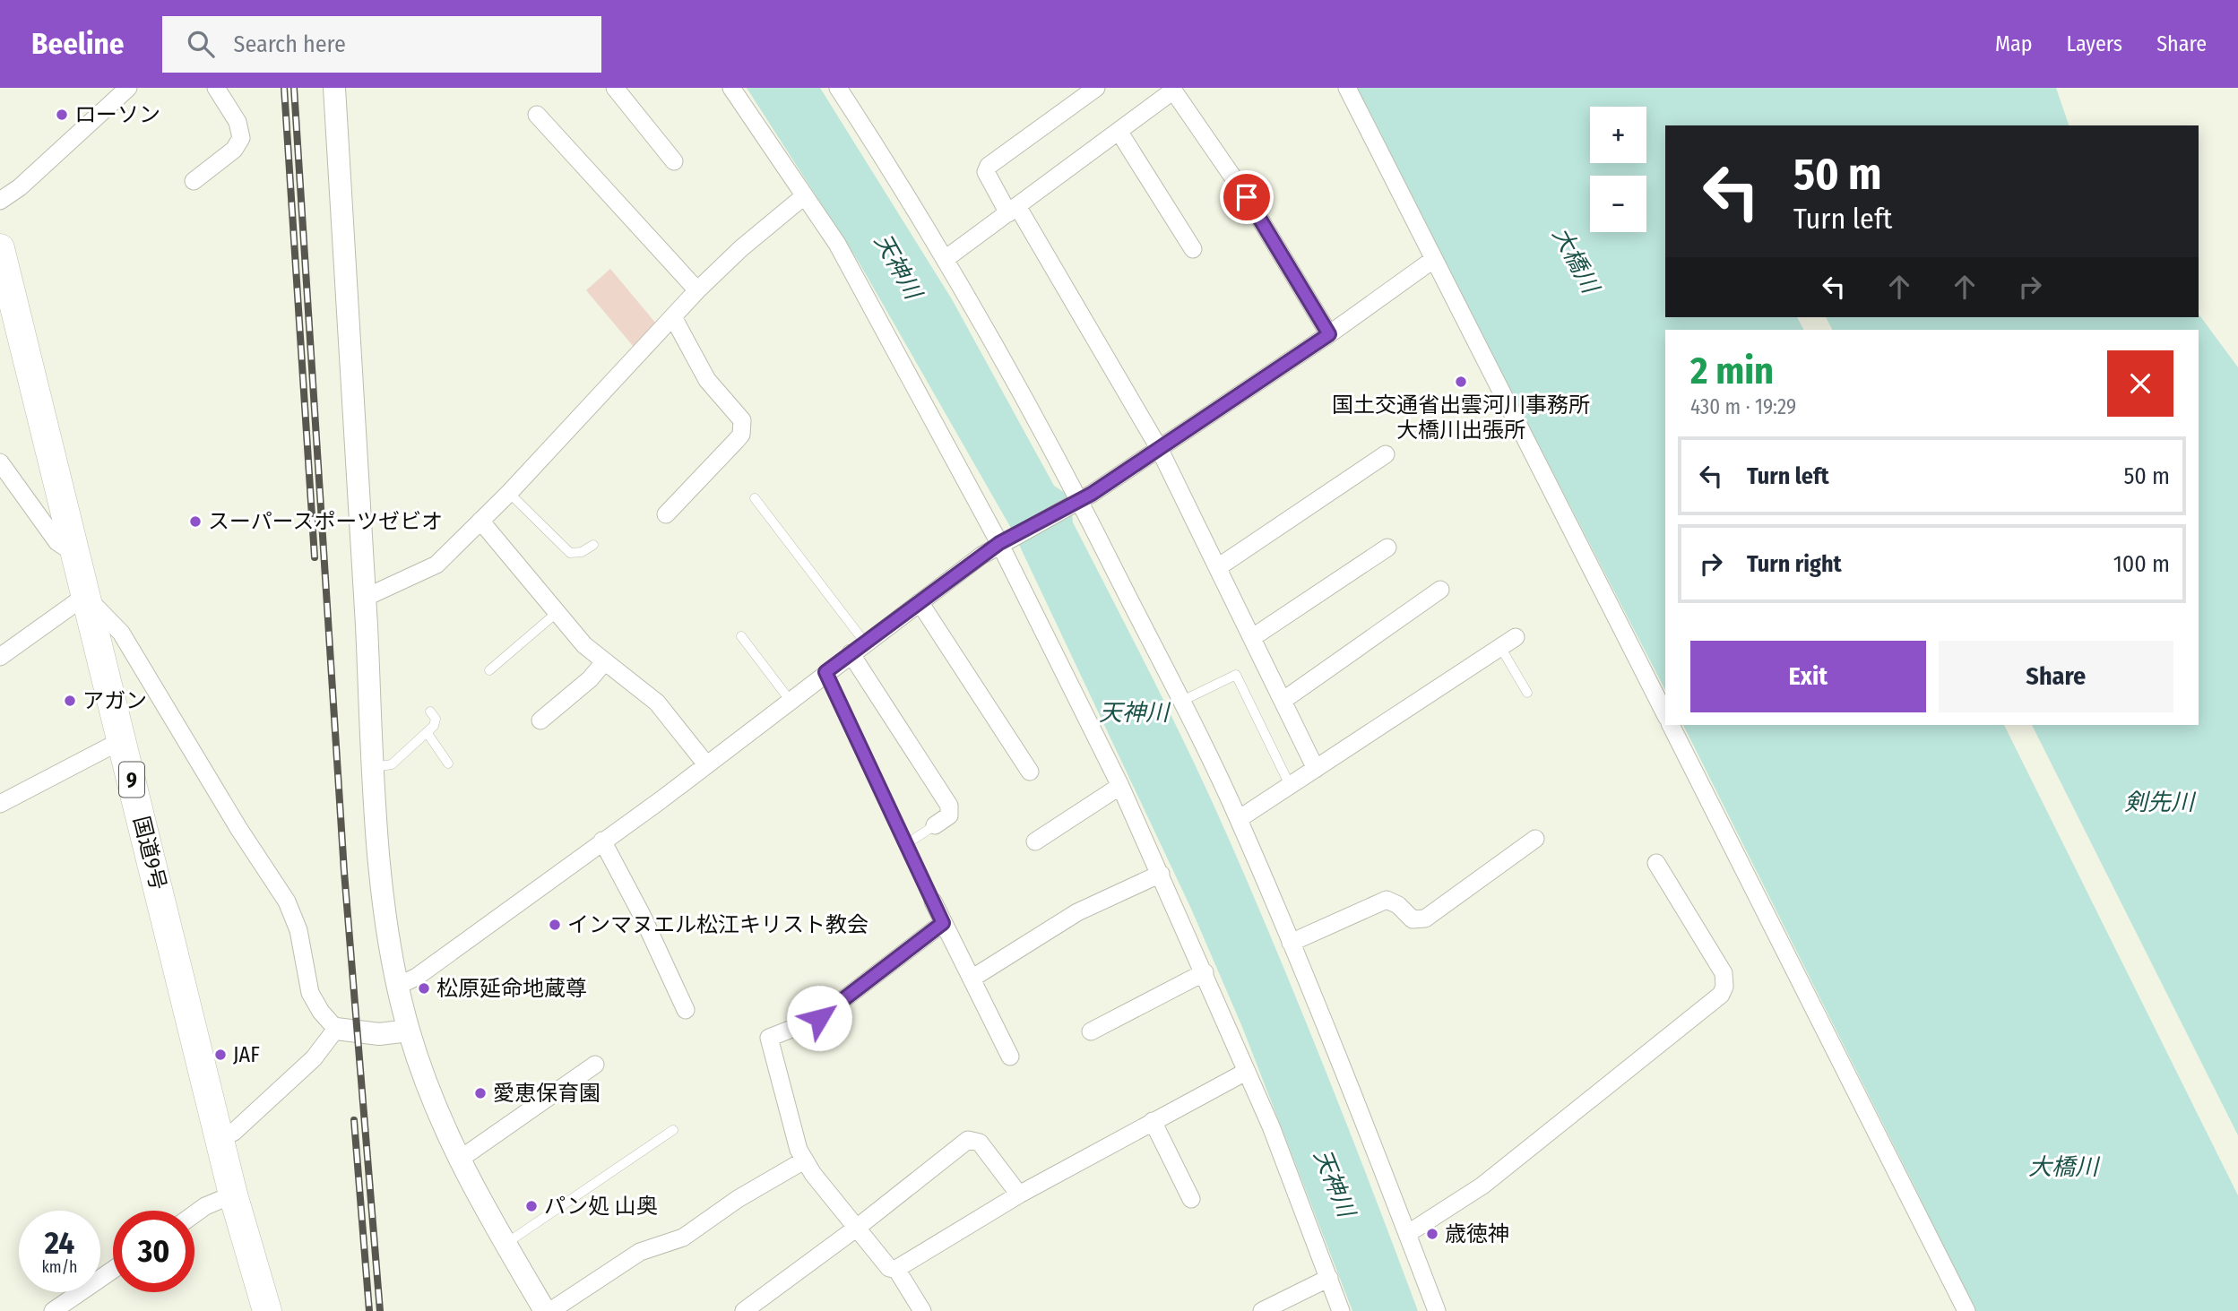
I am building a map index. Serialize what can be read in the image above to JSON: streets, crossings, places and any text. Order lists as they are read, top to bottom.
{
  "streets": {
    "highway": ["9", "国道9号"]
  },
  "water": ["大橋川", "天神川", "剣先川"],
  "places": [
    "ローソン",
    "国土交通省出雲河川事務所 大橋川出張所",
    "スーパースポーツゼビオ",
    "アガン",
    "インマヌエル松江キリスト教会",
    "松原延命地蔵尊",
    "JAF",
    "愛恵保育園",
    "パン処 山奥",
    "歳徳神"
  ],
  "page": {
    "header": "Beeline",
    "search": "Search here",
    "nav": ["Map", "Layers", "Share"],
    "map_buttons": ["+", "−"],
    "turn": ["50 m", "Turn left"],
    "heading": ["2 min", "430 m · 19:29"],
    "list": [
      {
        "name": "Turn left",
        "value": "50 m"
      },
      {
        "name": "Turn right",
        "value": "100 m"
      }
    ],
    "buttons": ["Exit", "Share"],
    "speed": "24 km/h",
    "limit": "30"
  }
}
